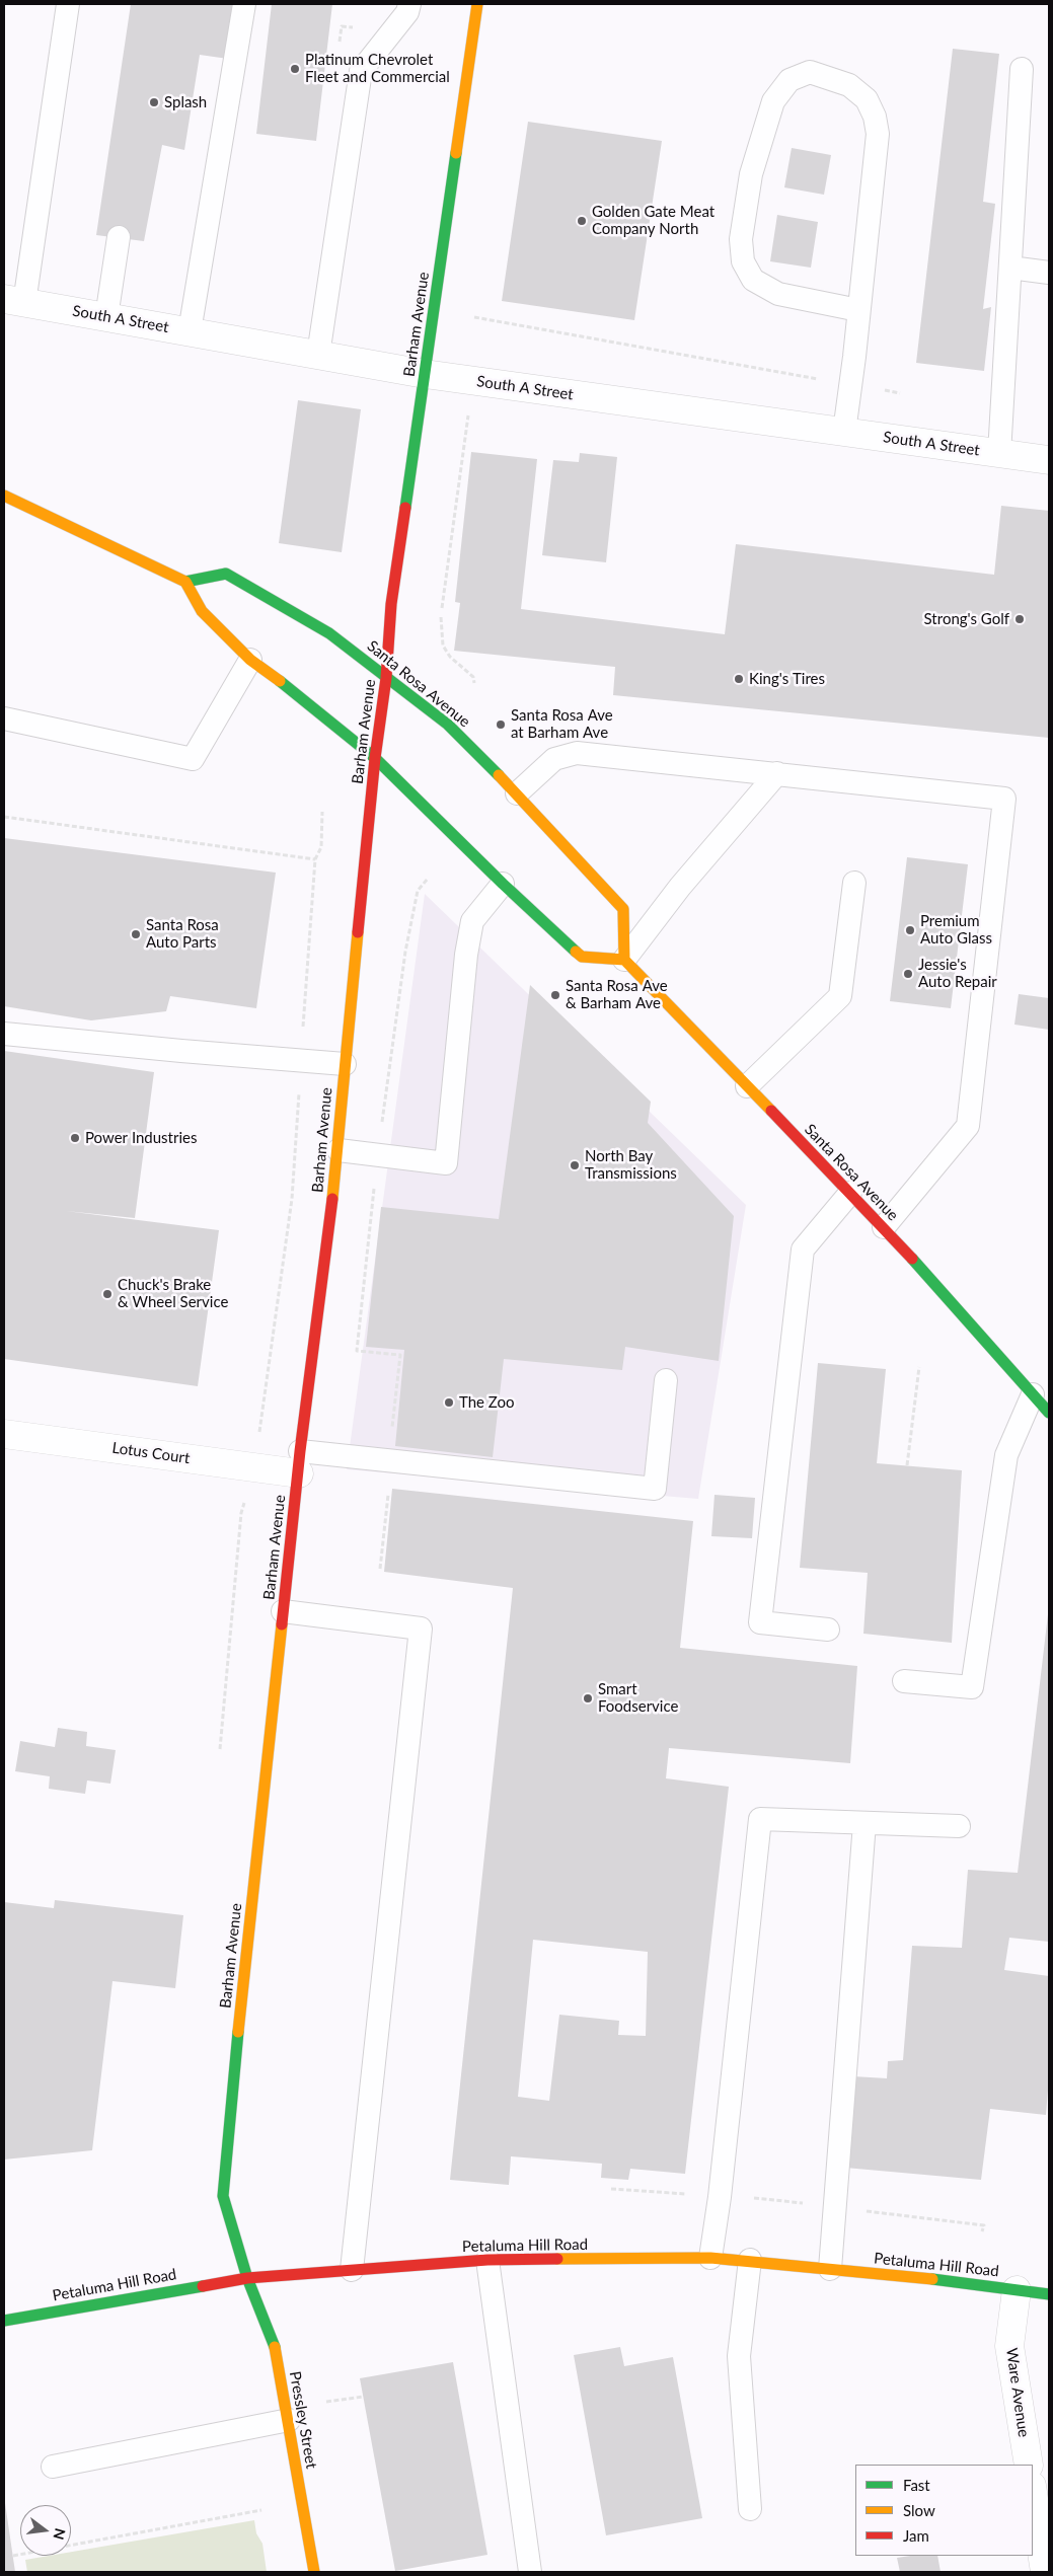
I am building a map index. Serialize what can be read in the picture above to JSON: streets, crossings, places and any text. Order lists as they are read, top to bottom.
{
  "streets": {
    "main road": [
      "Barham Avenue",
      "Santa Rosa Avenue",
      "Petaluma Hill Road",
      "Pressley Street"
    ],
    "street": ["South A Street", "Lotus Court", "Ware Avenue"]
  },
  "crossings": [
    ["South A Street", "Barham Avenue"],
    ["Barham Avenue", "Santa Rosa Avenue"],
    ["Barham Avenue", "Lotus Court"],
    ["Barham Avenue", "Petaluma Hill Road"],
    ["Barham Avenue", "Pressley Street"],
    ["Petaluma Hill Road", "Ware Avenue"],
    ["Petaluma Hill Road", "Pressley Street"]
  ],
  "places": [
    "Platinum Chevrolet Fleet and Commercial",
    "Splash",
    "Golden Gate Meat Company North",
    "Strong's Golf",
    "King's Tires",
    "Santa Rosa Ave at Barham Ave",
    "Premium Auto Glass",
    "Santa Rosa Auto Parts",
    "Jessie's Auto Repair",
    "Santa Rosa Ave & Barham Ave",
    "Power Industries",
    "North Bay Transmissions",
    "Chuck's Brake & Wheel Service",
    "The Zoo",
    "Smart Foodservice"
  ],
  "legend": ["Fast", "Slow", "Jam"],
  "north": "right"
}
